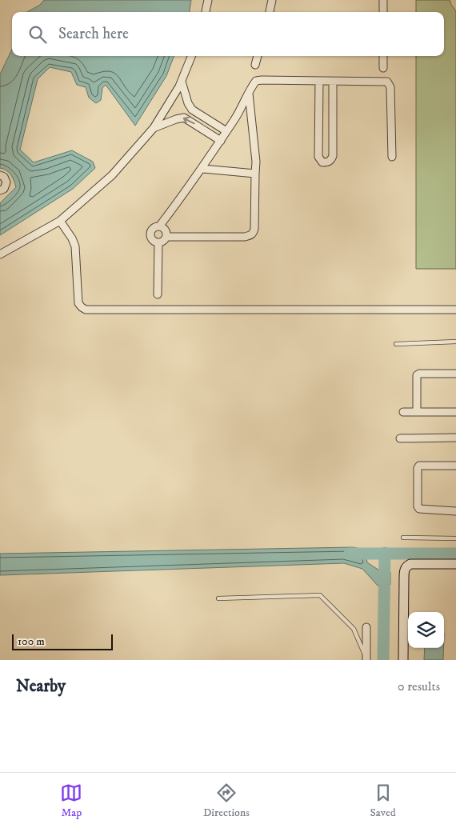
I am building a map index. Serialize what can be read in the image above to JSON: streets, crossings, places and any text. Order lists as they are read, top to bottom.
{
  "scale_bar": "100 m",
  "page": {
    "search": "Search here",
    "scale": "100 m",
    "heading": ["Nearby", "0 results"],
    "nav": ["Map", "Directions", "Saved"]
  }
}
